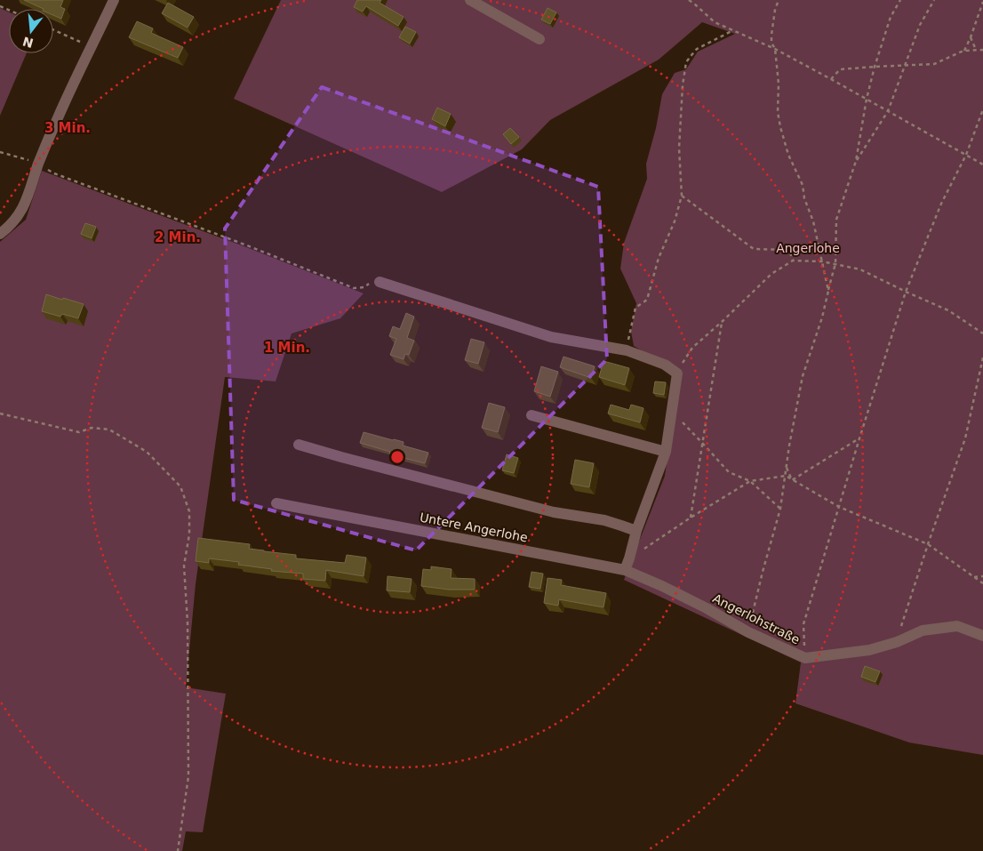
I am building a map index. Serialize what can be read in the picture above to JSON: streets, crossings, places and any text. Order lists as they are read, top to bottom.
{
  "streets": {
    "street": ["Untere Angerlohe", "Angerlohstraße"]
  },
  "crossings": [
    ["Untere Angerlohe", "Angerlohstraße"]
  ],
  "parks": ["Angerlohe"],
  "north": "bottom",
  "rings": ["3 Min.", "2 Min.", "1 Min."]
}
